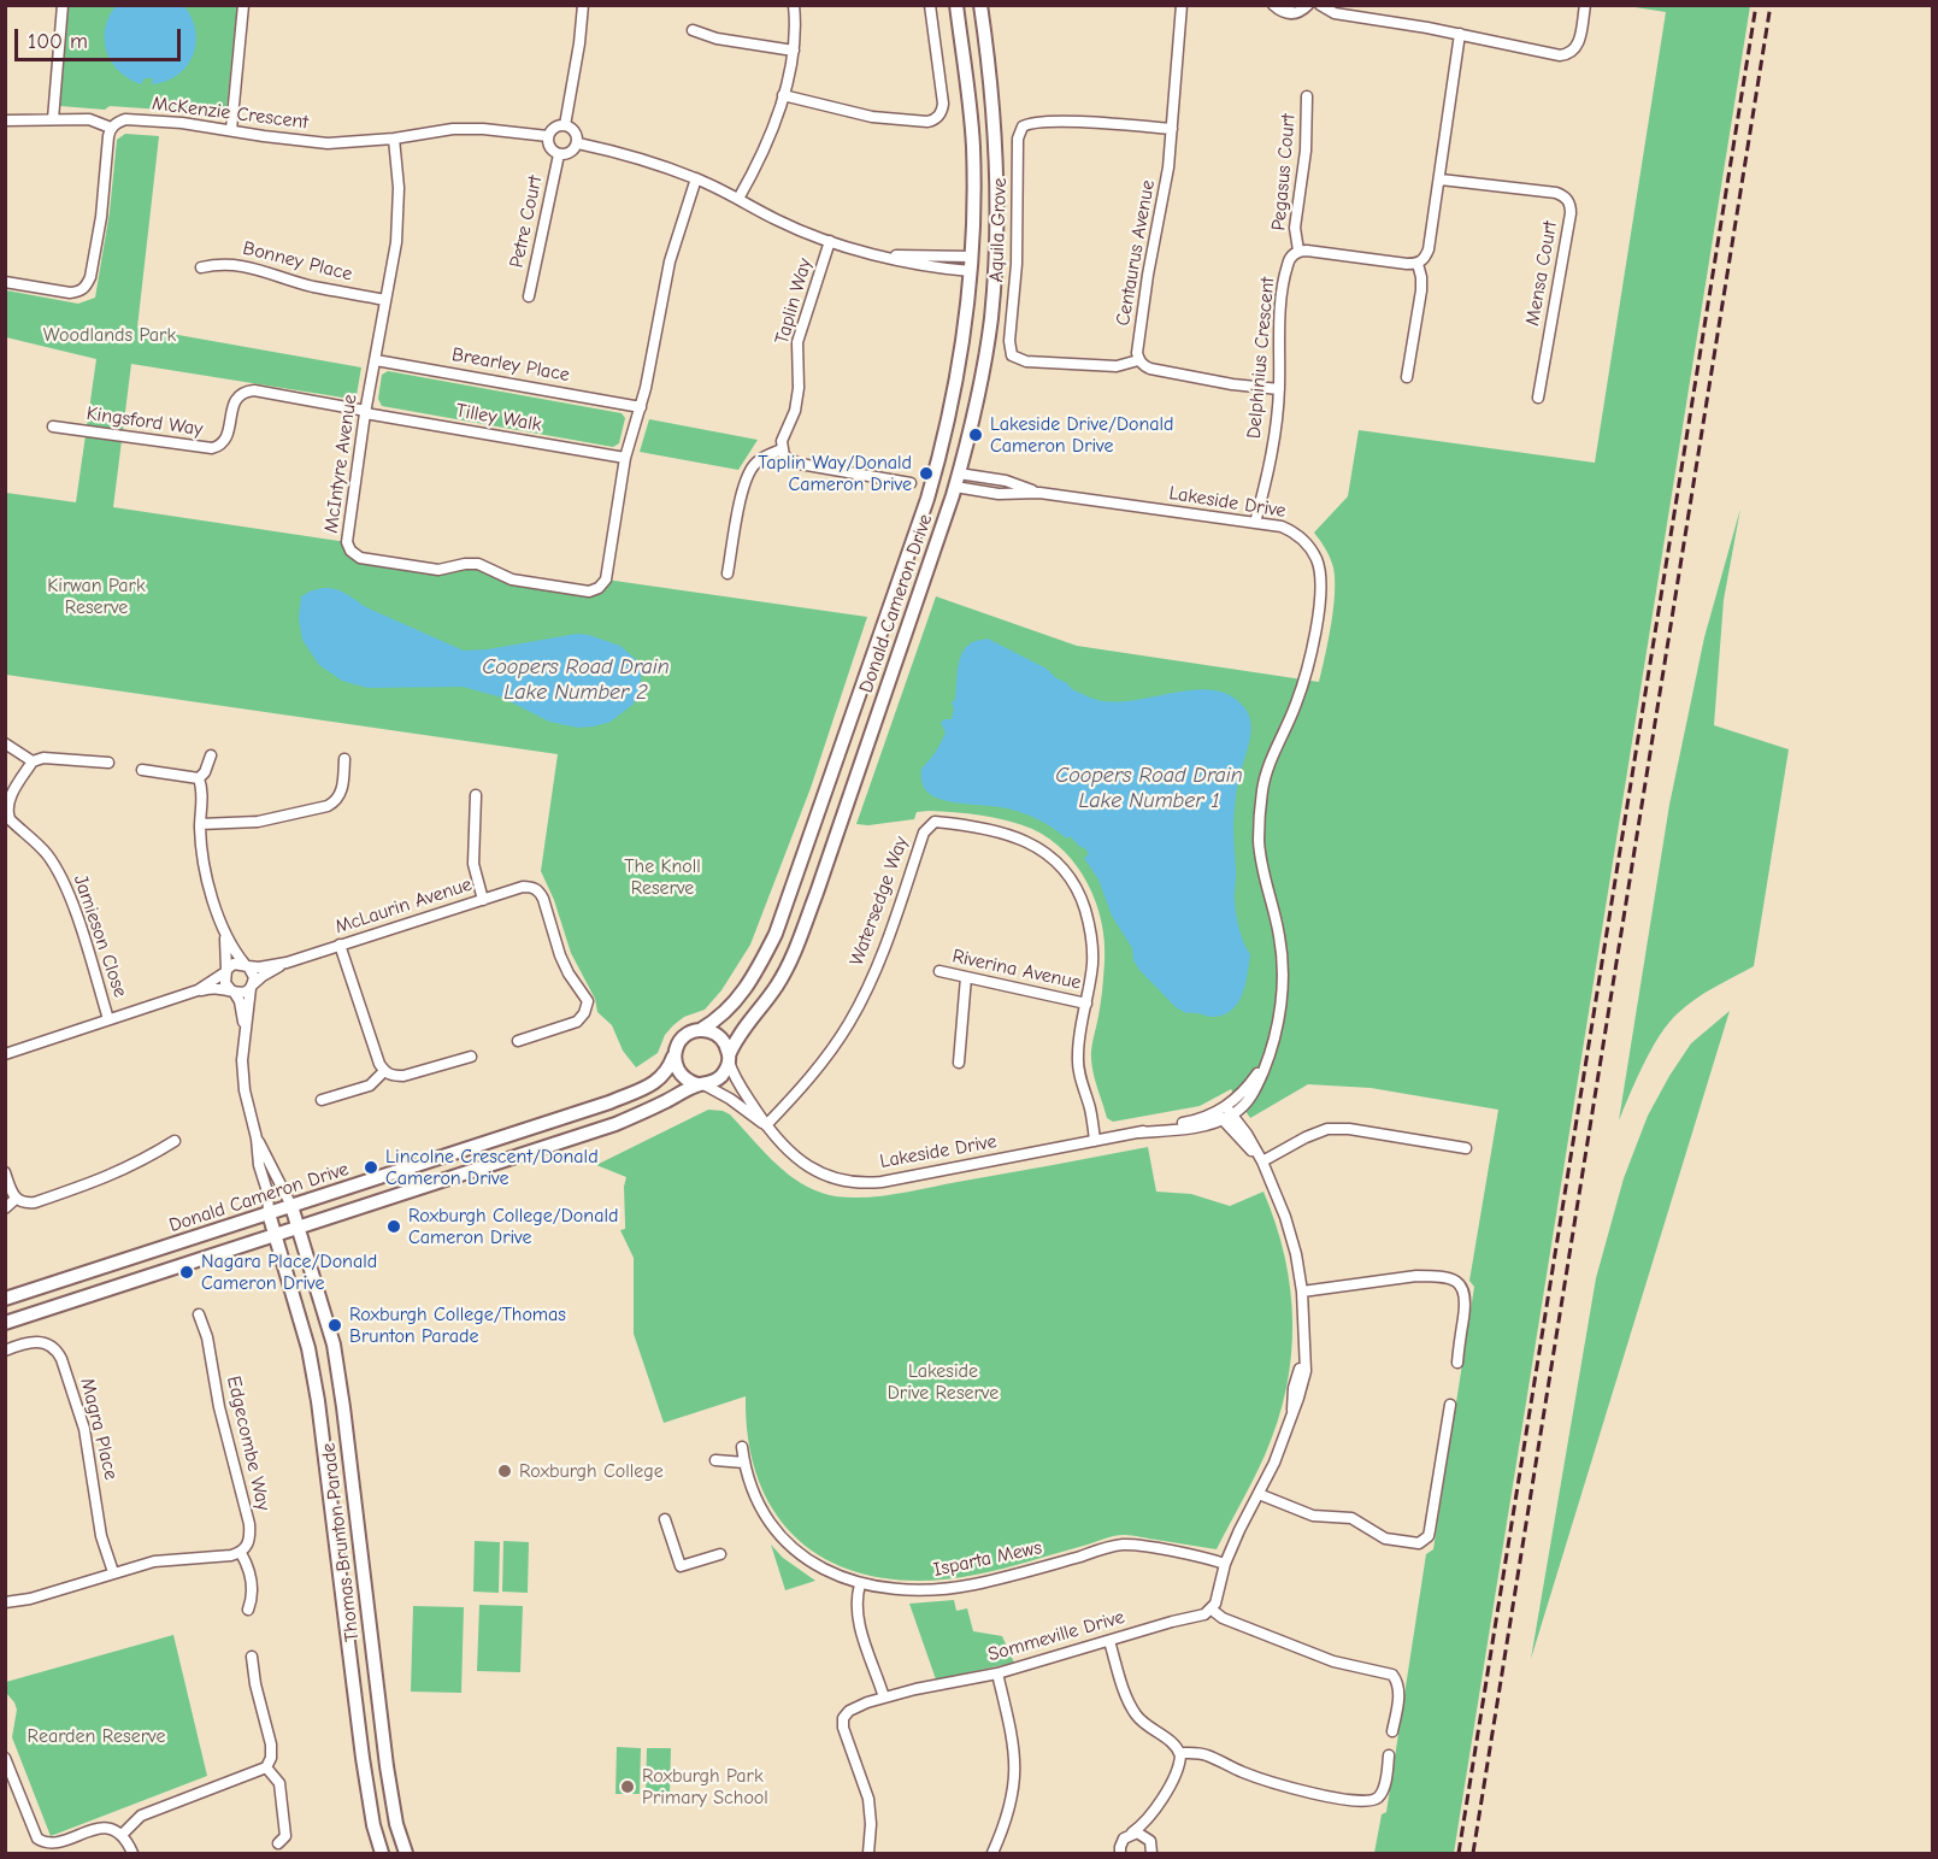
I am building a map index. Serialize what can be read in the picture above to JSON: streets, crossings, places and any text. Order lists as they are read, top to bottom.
{
  "streets": {
    "street": [
      "McKenzie Crescent",
      "Pegasus Court",
      "Petre Court",
      "Aquila Grove",
      "Centaurus Avenue",
      "Bonney Place",
      "Mensa Court",
      "Taplin Way",
      "Delphinius Crescent",
      "Brearley Place",
      "Tilley Walk",
      "Kingsford Way",
      "McIntyre Avenue",
      "Lakeside Drive",
      "Donald Cameron Drive",
      "Watersedge Way",
      "McLaurin Avenue",
      "Jamieson Close",
      "Riverina Avenue",
      "Magra Place",
      "Edgecombe Way",
      "Thomas Brunton Parade",
      "Isparta Mews",
      "Sommeville Drive"
    ]
  },
  "crossings": [
    ["McKenzie Crescent", "Petre Court"],
    ["McKenzie Crescent", "McIntyre Avenue"],
    ["Pegasus Court", "Delphinius Crescent"],
    ["Aquila Grove", "Centaurus Avenue"],
    ["Bonney Place", "McIntyre Avenue"],
    ["Delphinius Crescent", "Lakeside Drive"],
    ["Brearley Place", "McIntyre Avenue"],
    ["Tilley Walk", "Kingsford Way"],
    ["Tilley Walk", "McIntyre Avenue"],
    ["Kingsford Way", "McIntyre Avenue"],
    ["Lakeside Drive", "Donald Cameron Drive"],
    ["Lakeside Drive", "Watersedge Way"],
    ["Donald Cameron Drive", "Thomas Brunton Parade"],
    ["Watersedge Way", "Riverina Avenue"]
  ],
  "water": ["Coopers Road Drain Lake Number 2", "Coopers Road Drain Lake Number 1"],
  "parks": [
    "Woodlands Park",
    "Kirwan Park Reserve",
    "The Knoll Reserve",
    "Lakeside Drive Reserve",
    "Rearden Reserve"
  ],
  "places": [
    "Lakeside Drive/Donald Cameron Drive",
    "Taplin Way/Donald Cameron Drive",
    "Lincolne Crescent/Donald Cameron Drive",
    "Roxburgh College/Donald Cameron Drive",
    "Nagara Place/Donald Cameron Drive",
    "Roxburgh College/Thomas Brunton Parade",
    "Roxburgh College",
    "Roxburgh Park Primary School"
  ],
  "scale_bar": "100 m"
}
